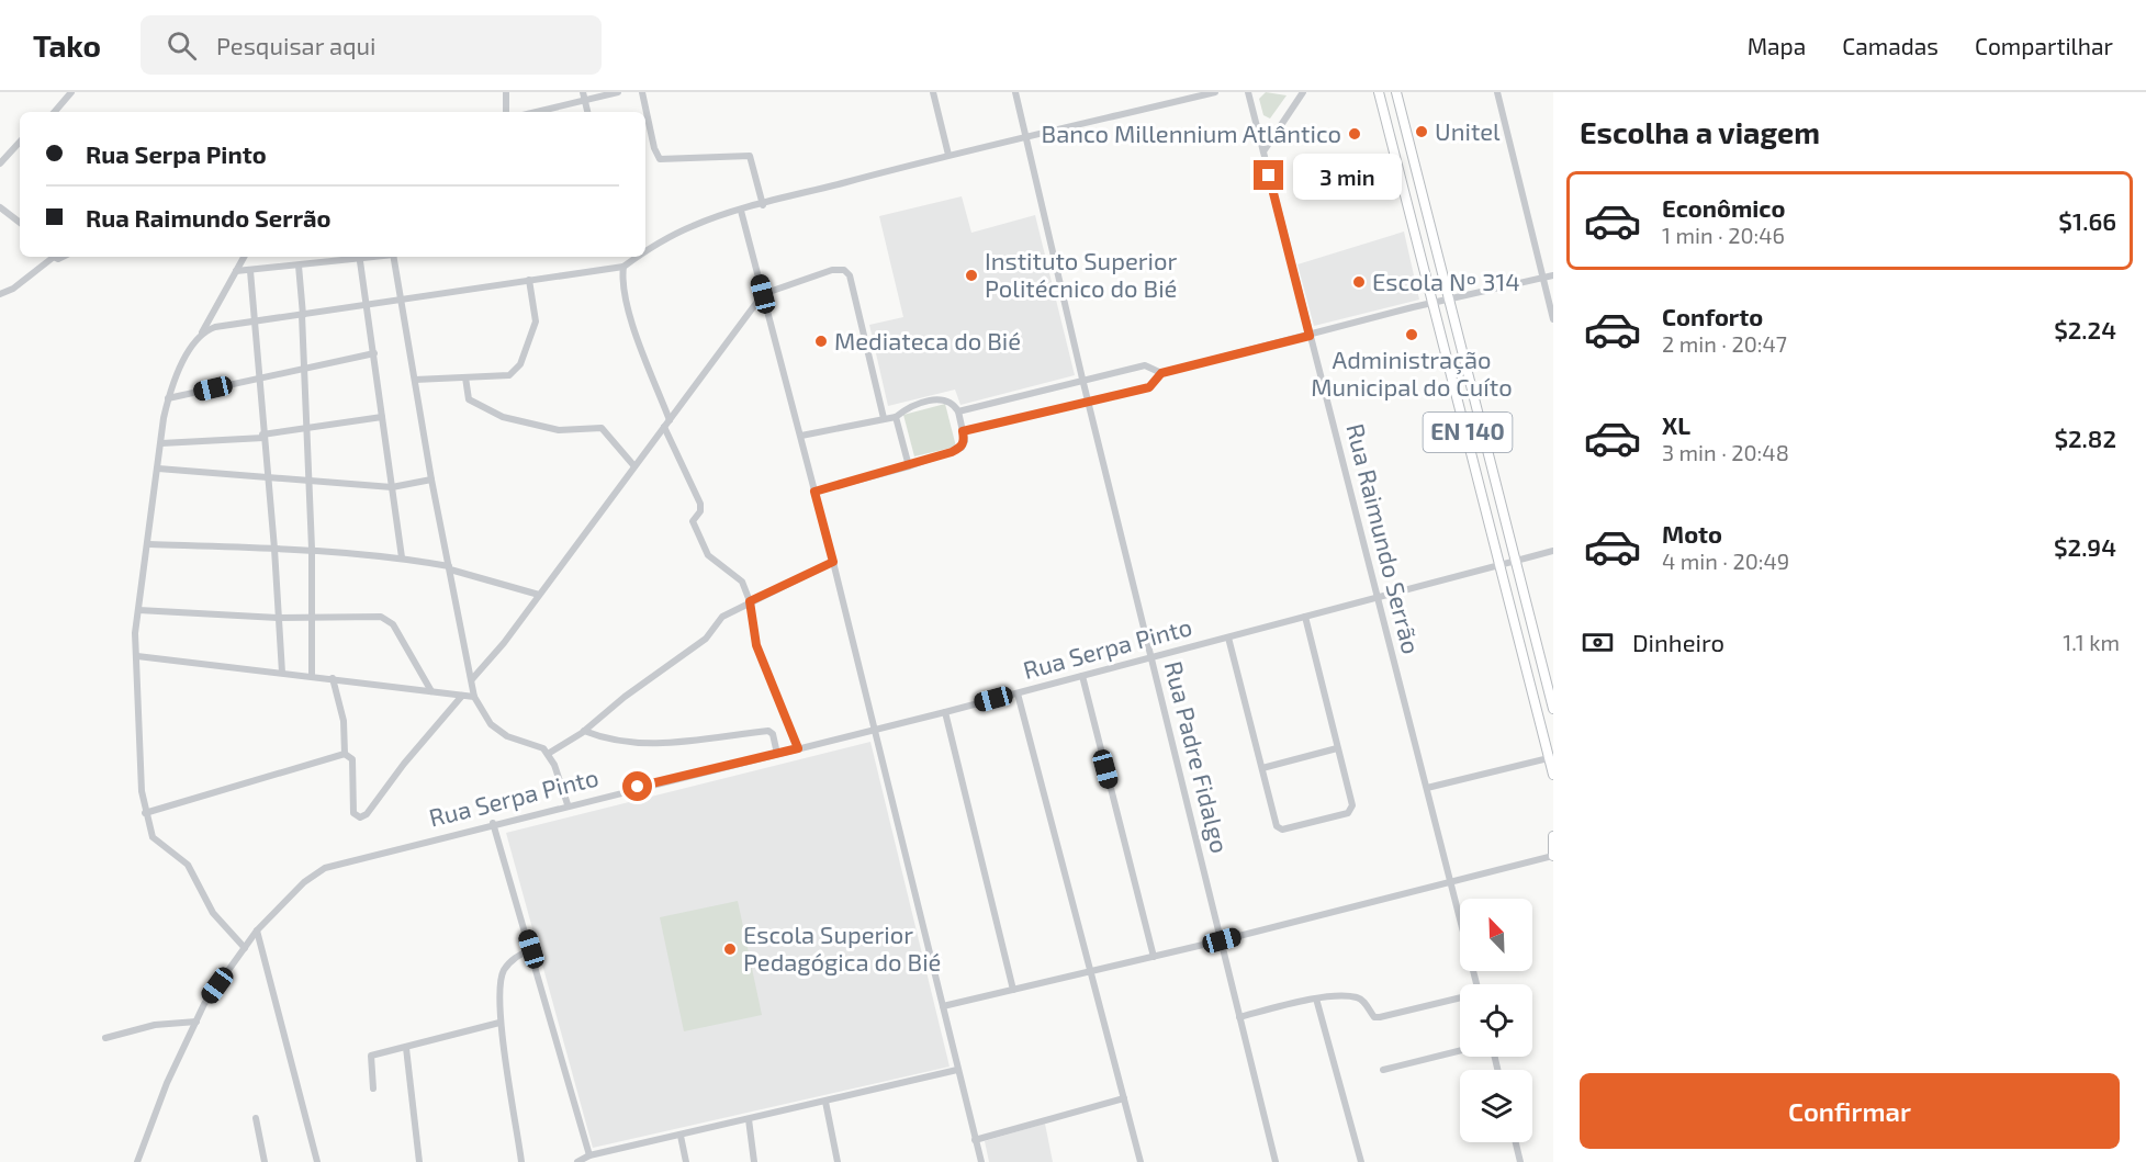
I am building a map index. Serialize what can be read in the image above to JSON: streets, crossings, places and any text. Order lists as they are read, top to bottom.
{
  "streets": {
    "main road": ["EN 140"],
    "street": ["Rua Raimundo Serrão", "Rua Serpa Pinto", "Rua Padre Fidalgo"]
  },
  "crossings": [
    ["EN 140", "Rua Serpa Pinto"],
    ["Rua Raimundo Serrão", "Rua Serpa Pinto"],
    ["Rua Serpa Pinto", "Rua Padre Fidalgo"]
  ],
  "places": [
    "Unitel",
    "Banco Millennium Atlântico",
    "Instituto Superior Politécnico do Bié",
    "Escola Nº 314",
    "Administração Municipal do Cuíto",
    "Mediateca do Bié",
    "Escola Superior Pedagógica do Bié"
  ],
  "north": "top left",
  "page": {
    "header": "Tako",
    "search": "Pesquisar aqui",
    "nav": ["Mapa", "Camadas", "Compartilhar"],
    "heading": "Escolha a viagem",
    "banner": ["Rua Serpa Pinto", "Rua Raimundo Serrão"],
    "bubble": "3 min",
    "list": [
      {
        "name": "Econômico",
        "note": "1 min · 20:46",
        "value": "$1.66"
      },
      {
        "name": "Conforto",
        "note": "2 min · 20:47",
        "value": "$2.24"
      },
      {
        "name": "XL",
        "note": "3 min · 20:48",
        "value": "$2.82"
      },
      {
        "name": "Moto",
        "note": "4 min · 20:49",
        "value": "$2.94"
      }
    ],
    "pay": ["Dinheiro", "1.1 km"],
    "buttons": "Confirmar"
  }
}
